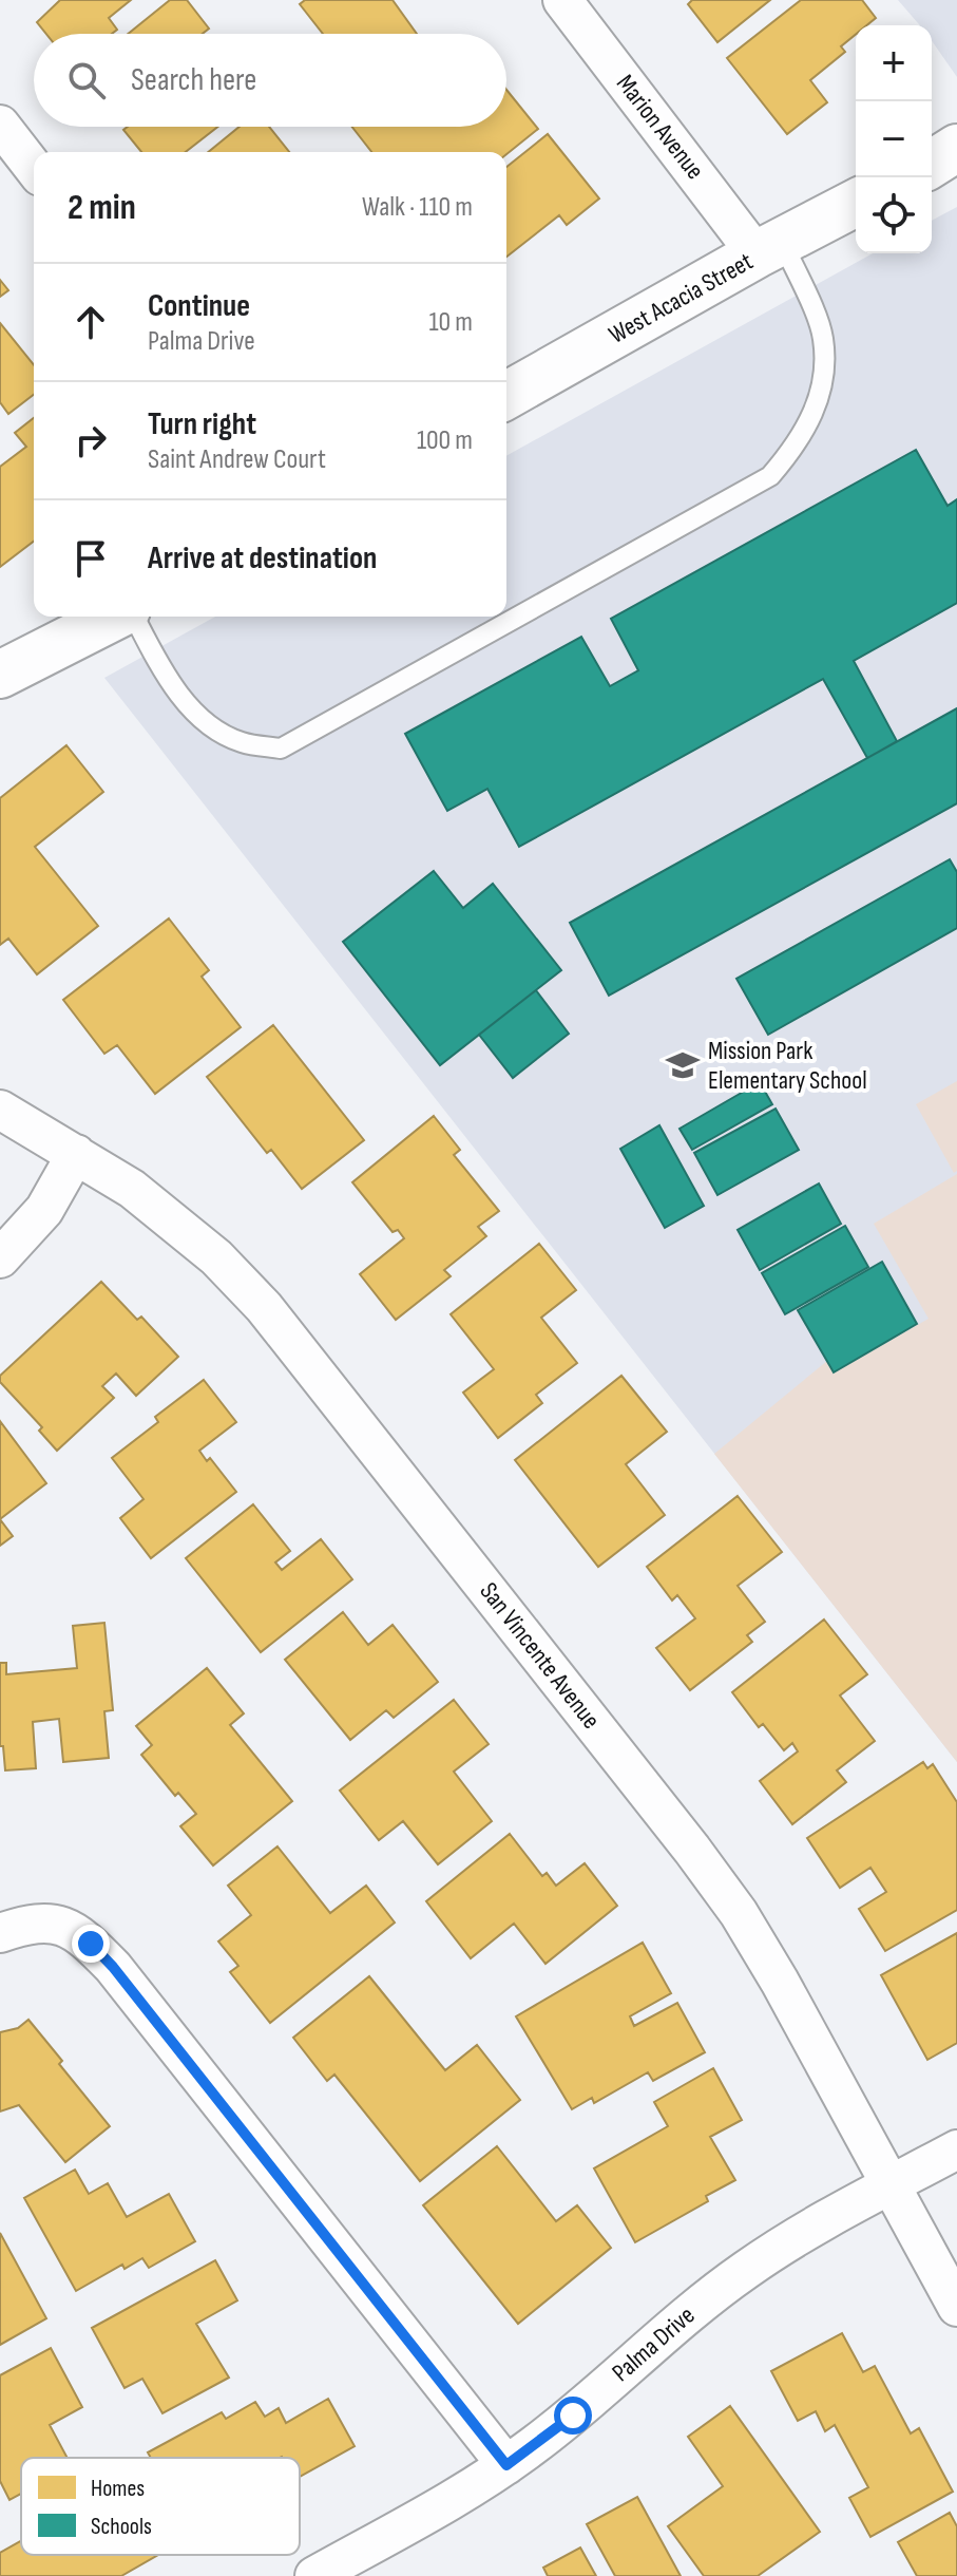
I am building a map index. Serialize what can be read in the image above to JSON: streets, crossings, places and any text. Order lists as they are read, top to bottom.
{
  "streets": {
    "street": [
      "Marion Avenue",
      "West Acacia Street",
      "San Vincente Avenue",
      "Palma Drive"
    ]
  },
  "crossings": [
    ["Marion Avenue", "West Acacia Street"],
    ["San Vincente Avenue", "Palma Drive"]
  ],
  "places": {
    "school or university": ["Mission Park Elementary School"]
  },
  "legend": ["Homes", "Schools"],
  "page": {
    "map_buttons": ["+", "−"],
    "search": "Search here",
    "heading": ["2 min", "Walk · 110 m"],
    "list": [
      ["Continue", "Palma Drive", "10 m"],
      ["Turn right", "Saint Andrew Court", "100 m"],
      "Arrive at destination"
    ]
  }
}
